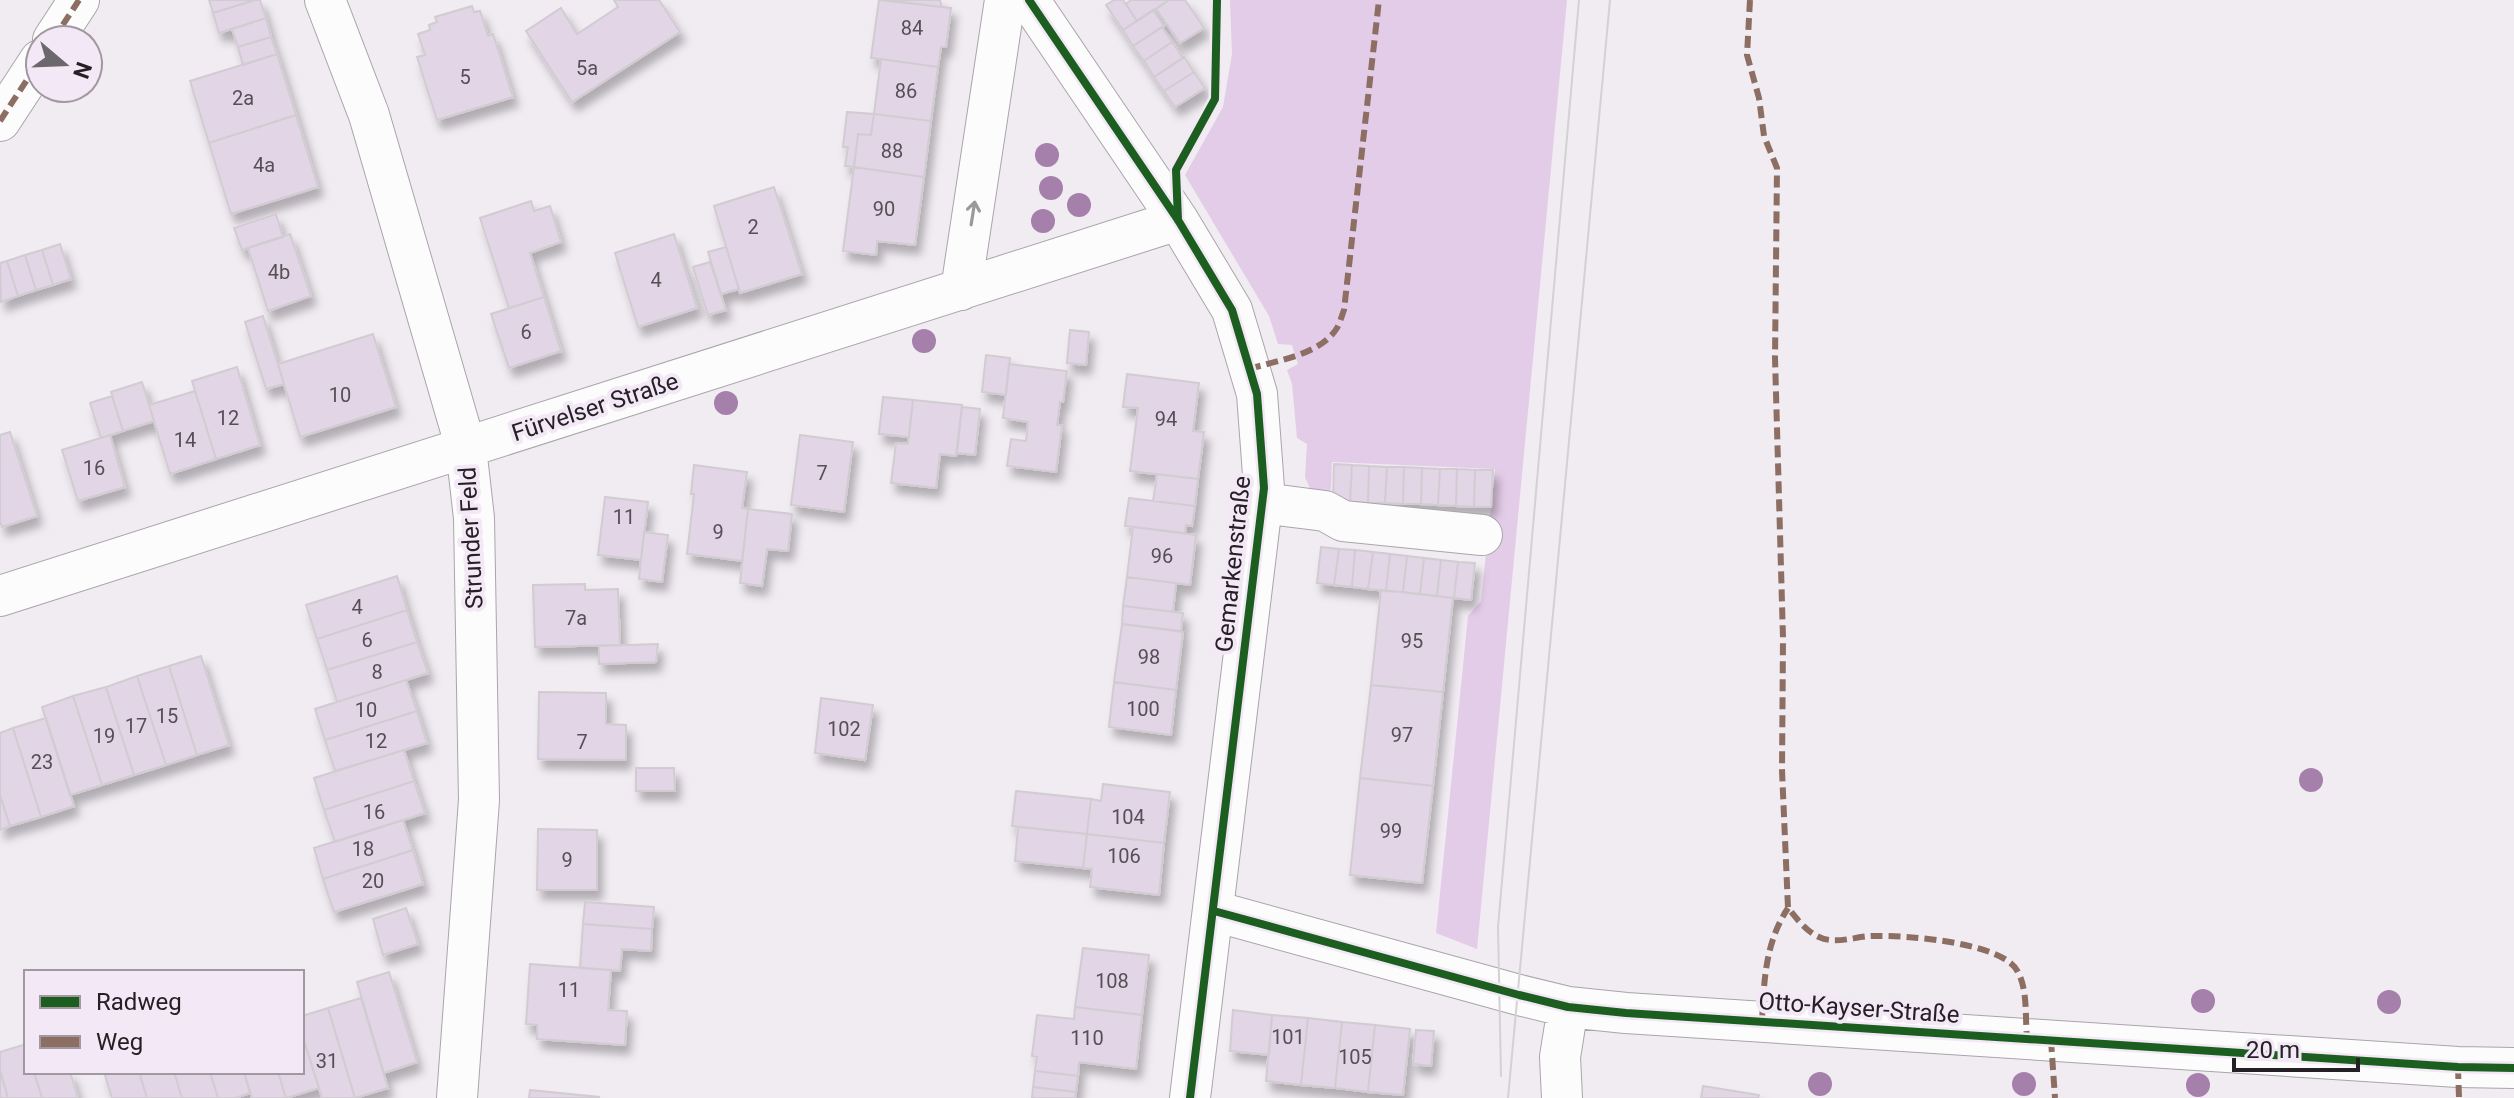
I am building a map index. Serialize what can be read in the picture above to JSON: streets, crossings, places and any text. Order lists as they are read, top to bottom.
{
  "streets": {
    "street": [
      "Fürvelser Straße",
      "Strunder Feld",
      "Gemarkenstraße",
      "Otto-Kayser-Straße"
    ]
  },
  "crossings": [
    ["Fürvelser Straße", "Strunder Feld"],
    ["Fürvelser Straße", "Gemarkenstraße"],
    ["Gemarkenstraße", "Otto-Kayser-Straße"]
  ],
  "house_numbers": [
    "84",
    "5a",
    "5",
    "86",
    "2a",
    "88",
    "4a",
    "90",
    "2",
    "4b",
    "4",
    "6",
    "10",
    "12",
    "94",
    "14",
    "16",
    "7",
    "11",
    "9",
    "96",
    "4",
    "7a",
    "6",
    "95",
    "98",
    "8",
    "100",
    "10",
    "15",
    "17",
    "102",
    "97",
    "19",
    "12",
    "7",
    "23",
    "16",
    "104",
    "99",
    "18",
    "106",
    "9",
    "20",
    "108",
    "11",
    "101",
    "110",
    "105",
    "31"
  ],
  "legend": ["Radweg", "Weg"],
  "scale_bar": "20 m",
  "north": "right"
}
